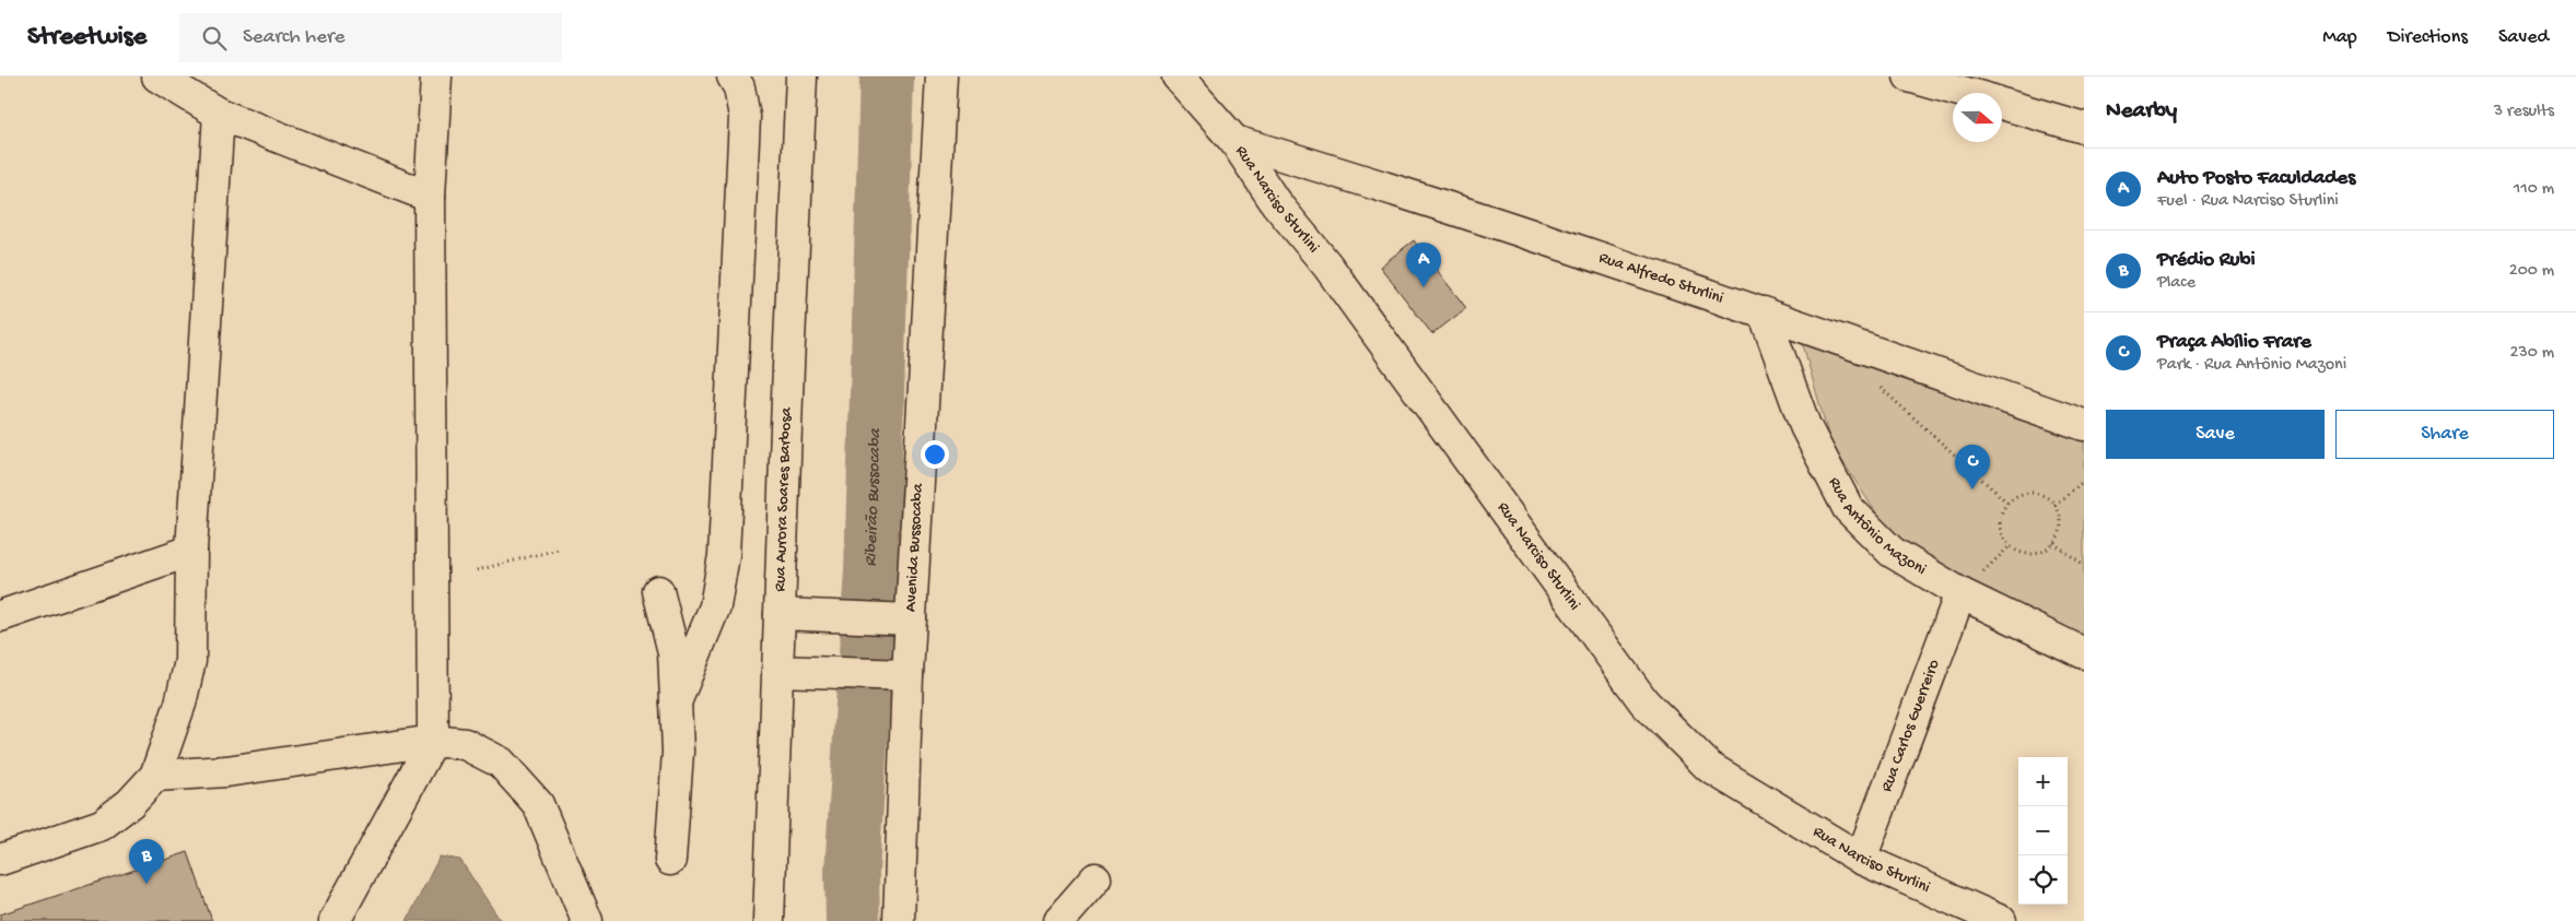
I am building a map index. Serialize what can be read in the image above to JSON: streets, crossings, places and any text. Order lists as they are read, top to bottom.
{
  "streets": {
    "main road": [
      "Rua Narciso Sturlini",
      "Rua Alfredo Sturlini",
      "Rua Aurora Soares Barbosa",
      "Rua Antônio Mazoni",
      "Avenida Bussocaba",
      "Rua Carlos Guerreiro"
    ]
  },
  "crossings": [
    ["Rua Narciso Sturlini", "Rua Alfredo Sturlini"],
    ["Rua Narciso Sturlini", "Rua Carlos Guerreiro"],
    ["Rua Alfredo Sturlini", "Rua Antônio Mazoni"],
    ["Rua Antônio Mazoni", "Rua Carlos Guerreiro"]
  ],
  "water": ["Ribeirão Bussocaba"],
  "north": "right",
  "page": {
    "header": "Streetwise",
    "search": "Search here",
    "nav": ["Map", "Directions", "Saved"],
    "heading": ["Nearby", "3 results"],
    "list": [
      {
        "mark": "A",
        "name": "Auto Posto Faculdades",
        "note": "Fuel · Rua Narciso Sturlini",
        "value": "110 m"
      },
      {
        "mark": "B",
        "name": "Prédio Rubi",
        "note": "Place",
        "value": "200 m"
      },
      {
        "mark": "C",
        "name": "Praça Abílio Frare",
        "note": "Park · Rua Antônio Mazoni",
        "value": "230 m"
      }
    ],
    "pins": ["A", "C", "B"],
    "buttons": ["Save", "Share"],
    "map_buttons": ["+", "−"]
  }
}
